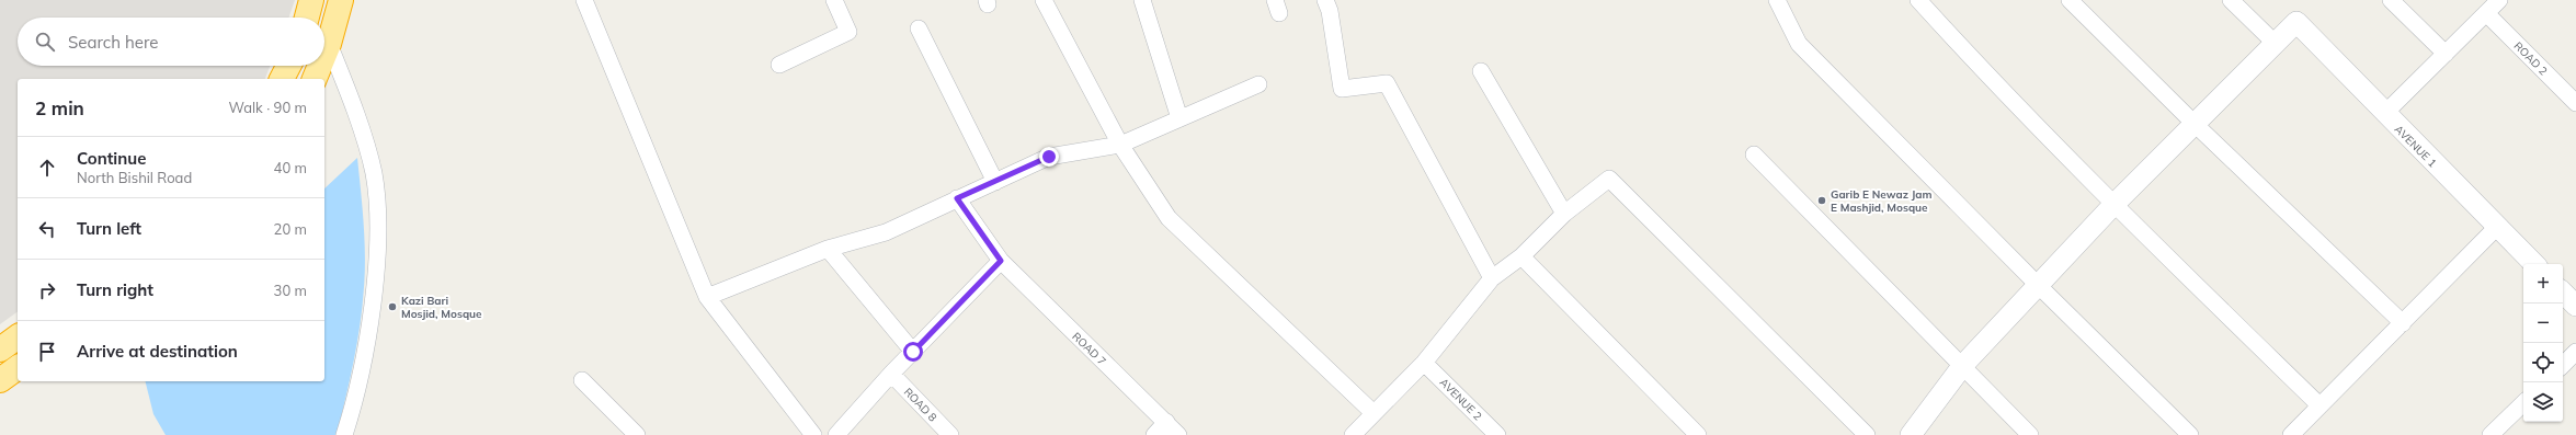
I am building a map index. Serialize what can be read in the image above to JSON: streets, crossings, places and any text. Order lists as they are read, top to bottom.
{
  "streets": {
    "street": [
      "ROAD 2",
      "AVENUE 1",
      "ROAD 7",
      "AVENUE 2",
      "ROAD 8"
    ]
  },
  "places": ["Garib E Newaz Jam E Mashjid, Mosque", "Kazi Bari Mosjid, Mosque"],
  "page": {
    "search": "Search here",
    "heading": ["2 min", "Walk · 90 m"],
    "list": [
      ["Continue", "North Bishil Road", "40 m"],
      ["Turn left", "20 m"],
      ["Turn right", "30 m"],
      "Arrive at destination"
    ],
    "map_buttons": ["+", "−"]
  }
}
